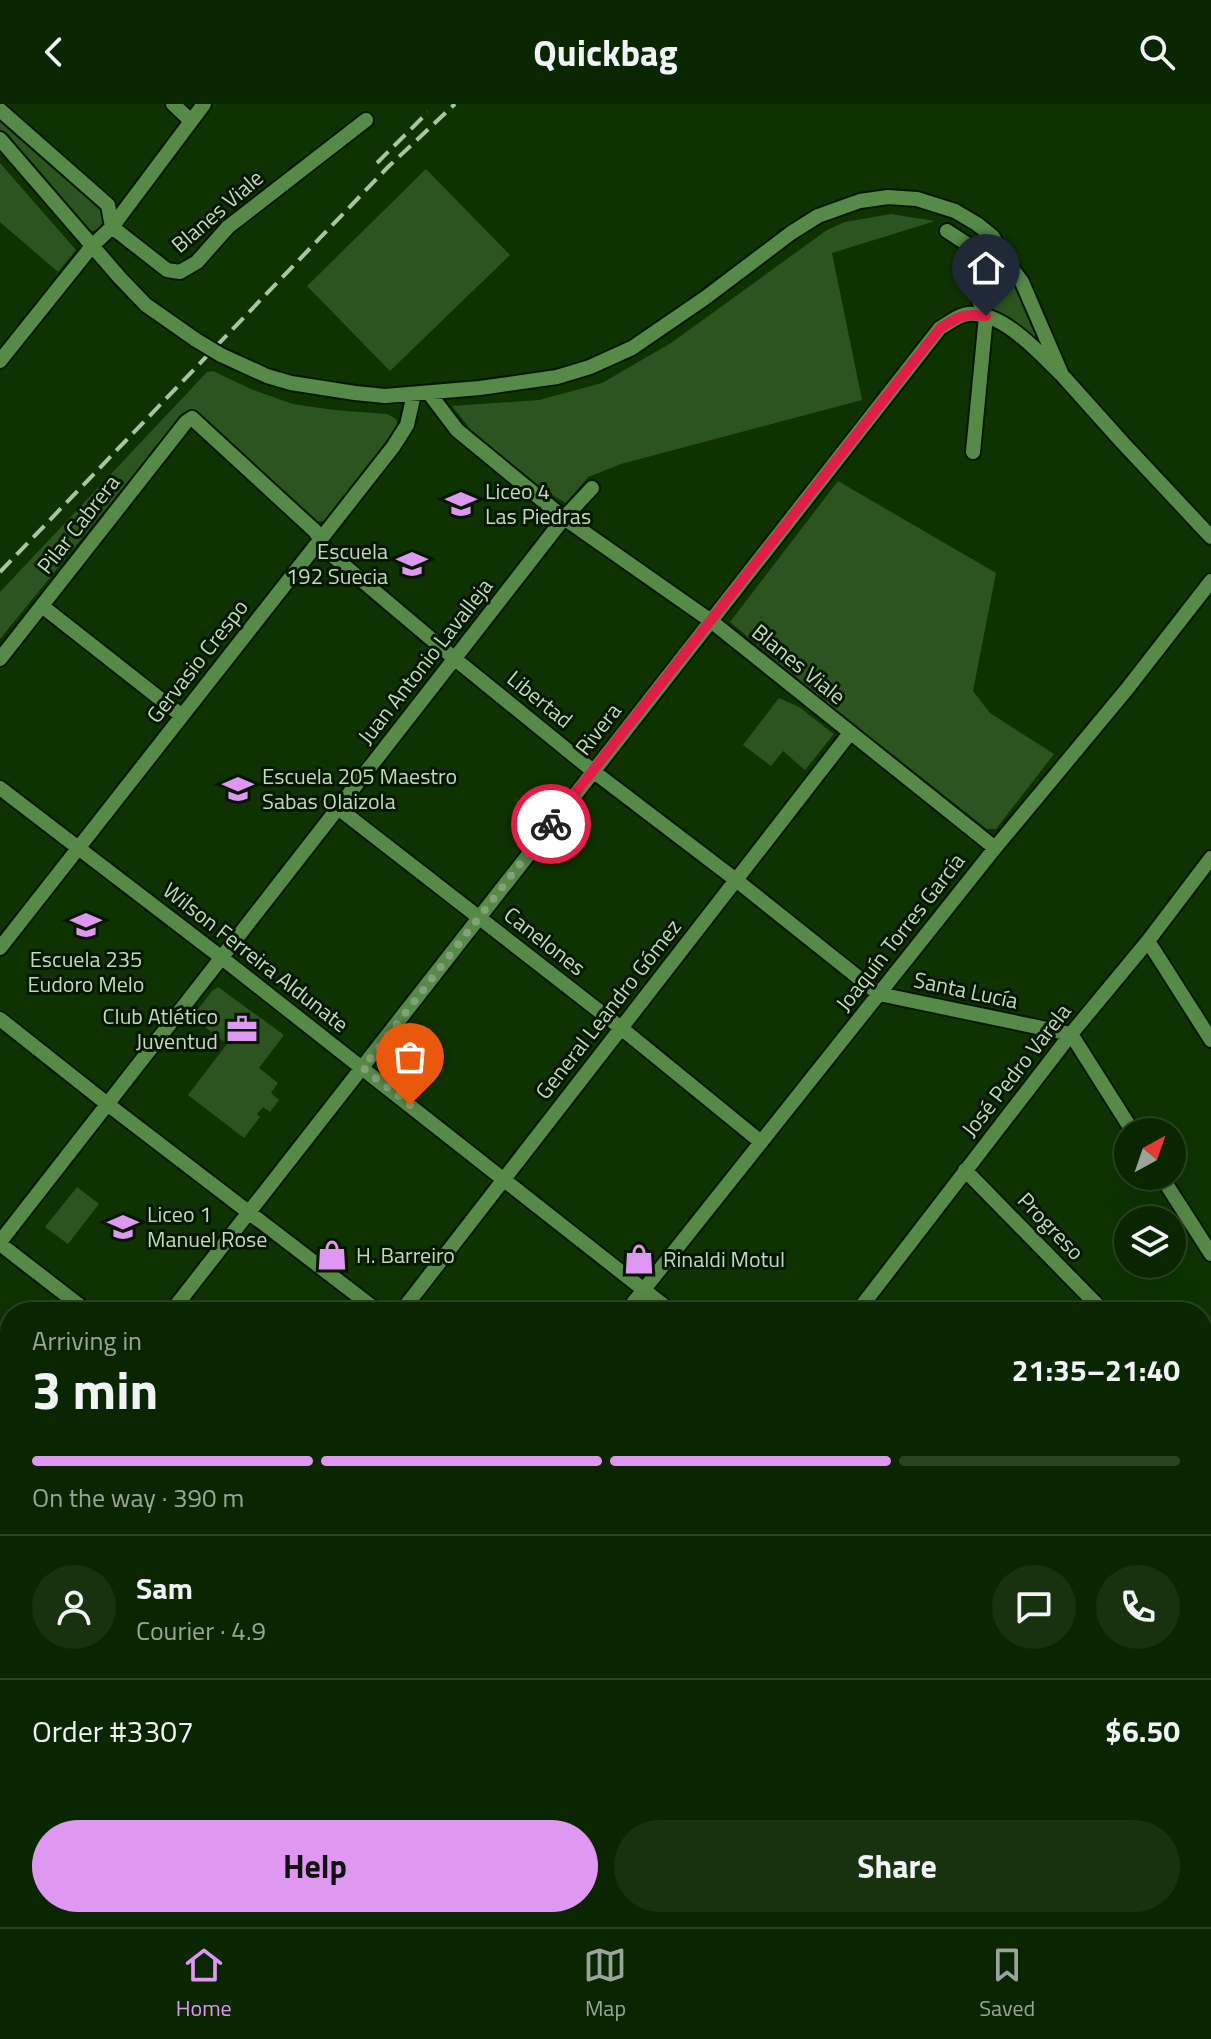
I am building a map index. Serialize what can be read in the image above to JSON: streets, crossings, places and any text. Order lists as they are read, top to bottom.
{
  "streets": {
    "street": [
      "Blanes Viale",
      "Pilar Cabrera",
      "Gervasio Crespo",
      "Juan Antonio Lavalleja",
      "Libertad",
      "Rivera",
      "Joaquín Torres García",
      "Canelones",
      "Wilson Ferreira Aldunate",
      "Santa Lucía",
      "General Leandro Gómez",
      "José Pedro Varela",
      "Progreso"
    ]
  },
  "crossings": [
    ["Blanes Viale", "Gervasio Crespo"],
    ["Blanes Viale", "Juan Antonio Lavalleja"],
    ["Blanes Viale", "Rivera"],
    ["Blanes Viale", "Joaquín Torres García"],
    ["Blanes Viale", "General Leandro Gómez"],
    ["Pilar Cabrera", "Libertad"],
    ["Gervasio Crespo", "Libertad"],
    ["Gervasio Crespo", "Wilson Ferreira Aldunate"],
    ["Juan Antonio Lavalleja", "Libertad"],
    ["Juan Antonio Lavalleja", "Canelones"],
    ["Juan Antonio Lavalleja", "Wilson Ferreira Aldunate"],
    ["Libertad", "Rivera"],
    ["Libertad", "Joaquín Torres García"],
    ["Libertad", "Santa Lucía"],
    ["Libertad", "General Leandro Gómez"],
    ["Rivera", "Canelones"],
    ["Rivera", "Wilson Ferreira Aldunate"],
    ["Joaquín Torres García", "Canelones"],
    ["Joaquín Torres García", "Wilson Ferreira Aldunate"],
    ["Joaquín Torres García", "Santa Lucía"],
    ["Canelones", "General Leandro Gómez"],
    ["Wilson Ferreira Aldunate", "General Leandro Gómez"],
    ["Santa Lucía", "José Pedro Varela"],
    ["José Pedro Varela", "Progreso"]
  ],
  "places": {
    "school or university": [
      "Liceo 4 Las Piedras",
      "Escuela 192 Suecia",
      "Escuela 205 Maestro Sabas Olaizola",
      "Escuela 235 Eudoro Melo",
      "Liceo 1 Manuel Rose"
    ],
    "office": ["Club Atlético Juventud"],
    "shop": ["H. Barreiro", "Rinaldi Motul"]
  },
  "north": "top right",
  "page": {
    "header": "Quickbag",
    "heading": ["3 min", "Arriving in", "21:35–21:40"],
    "panel": [
      "Sam",
      "Courier · 4.9",
      "Order #3307",
      "$6.50"
    ],
    "bar": "On the way · 390 m",
    "buttons": ["Help", "Share"],
    "tabs": ["Home", "Map", "Saved"]
  }
}
